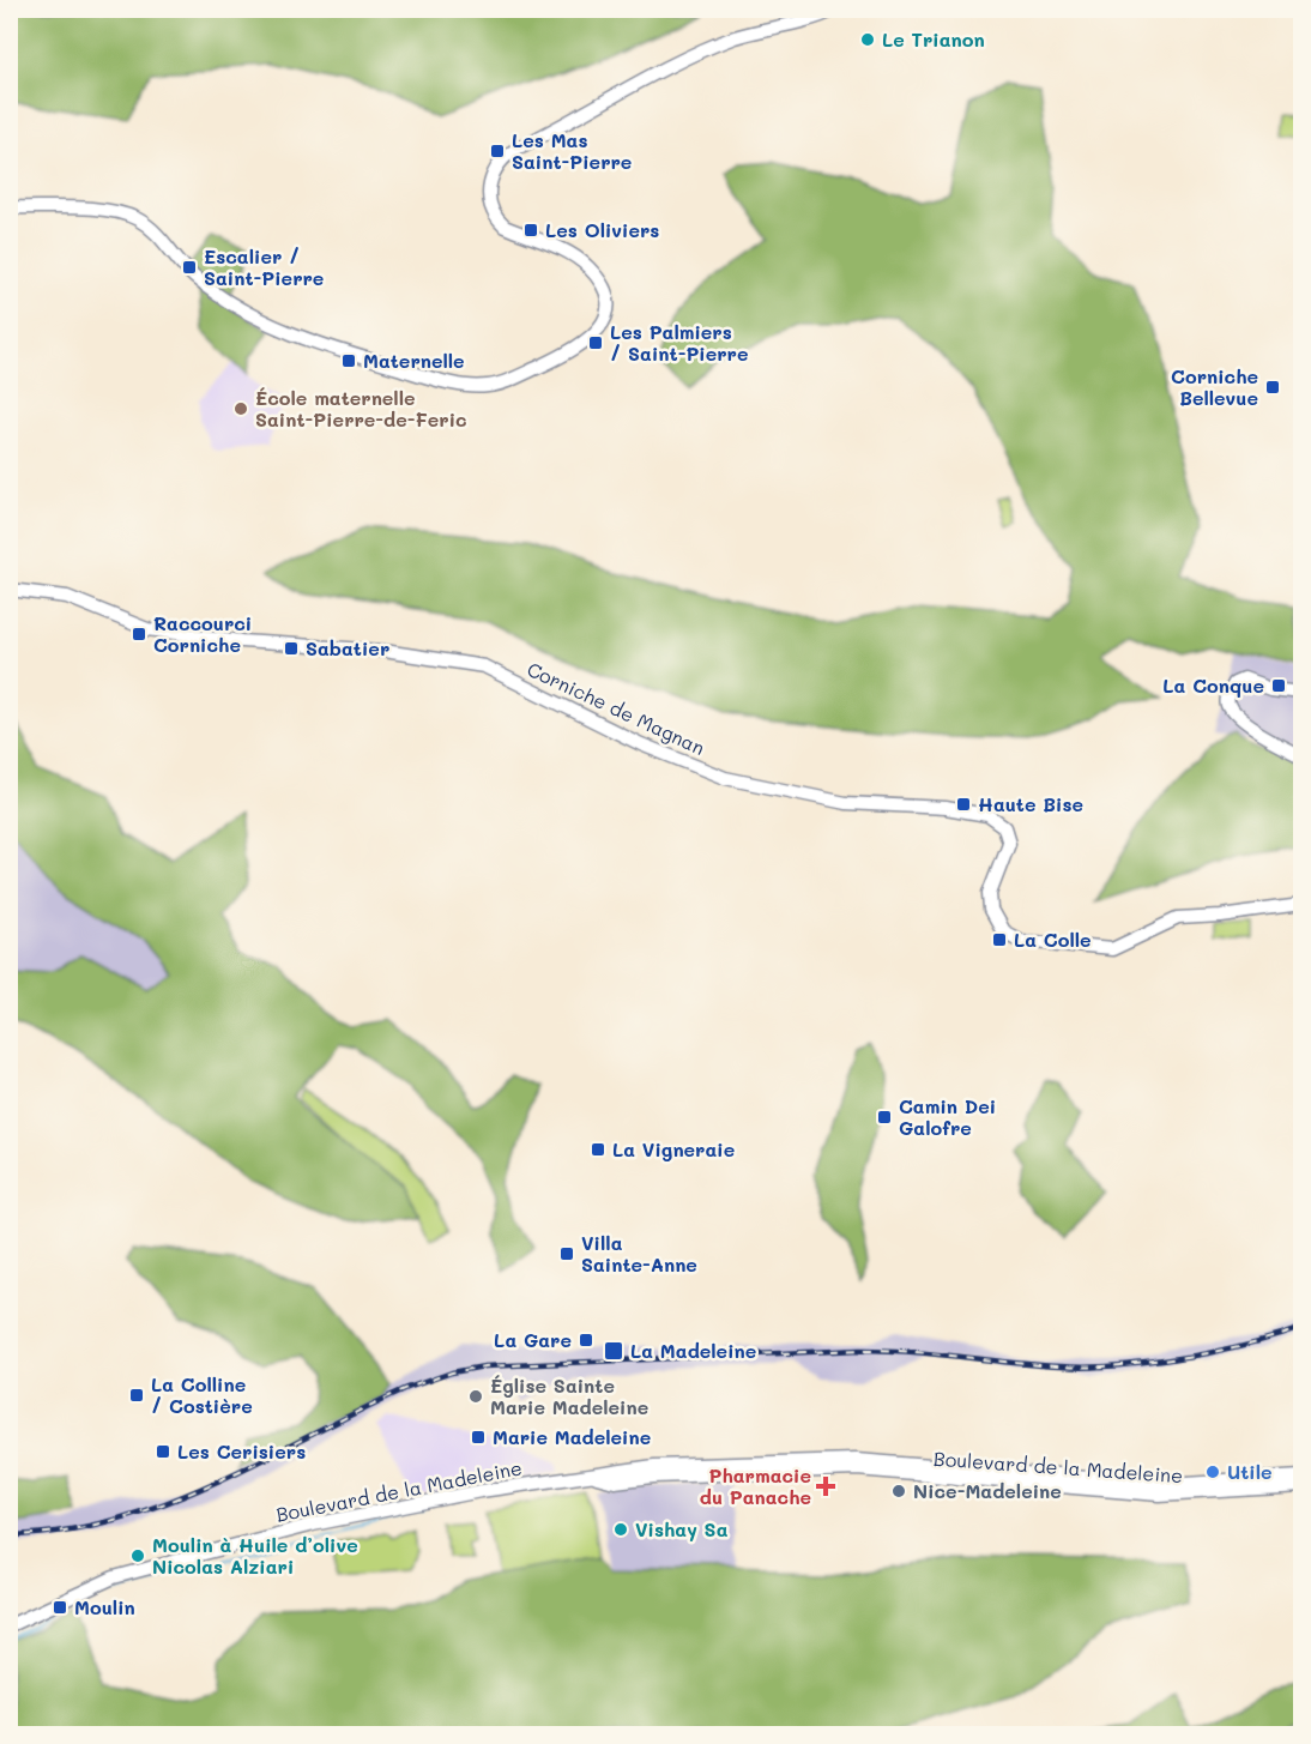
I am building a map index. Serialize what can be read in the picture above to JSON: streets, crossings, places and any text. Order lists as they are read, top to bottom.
{
  "streets": {
    "street": ["Corniche de Magnan", "Boulevard de la Madeleine"]
  },
  "places": {
    "other": [
      "Le Trianon",
      "École maternelle Saint-Pierre-de-Feric",
      "Église Sainte Marie Madeleine",
      "Utile",
      "Nice-Madeleine",
      "Vishay Sa",
      "Moulin à Huile d’olive Nicolas Alziari"
    ],
    "transit": [
      "Les Mas Saint-Pierre",
      "Les Oliviers",
      "Escalier / Saint-Pierre",
      "Les Palmiers / Saint-Pierre",
      "Maternelle",
      "Corniche Bellevue",
      "Raccourci Corniche",
      "Sabatier",
      "La Conque",
      "Haute Bise",
      "La Colle",
      "Camin Dei Galofre",
      "La Vigneraie",
      "Villa Sainte-Anne",
      "La Gare",
      "La Madeleine",
      "La Colline / Costière",
      "Marie Madeleine",
      "Les Cerisiers",
      "Moulin"
    ],
    "health": ["Pharmacie du Panache"]
  }
}
